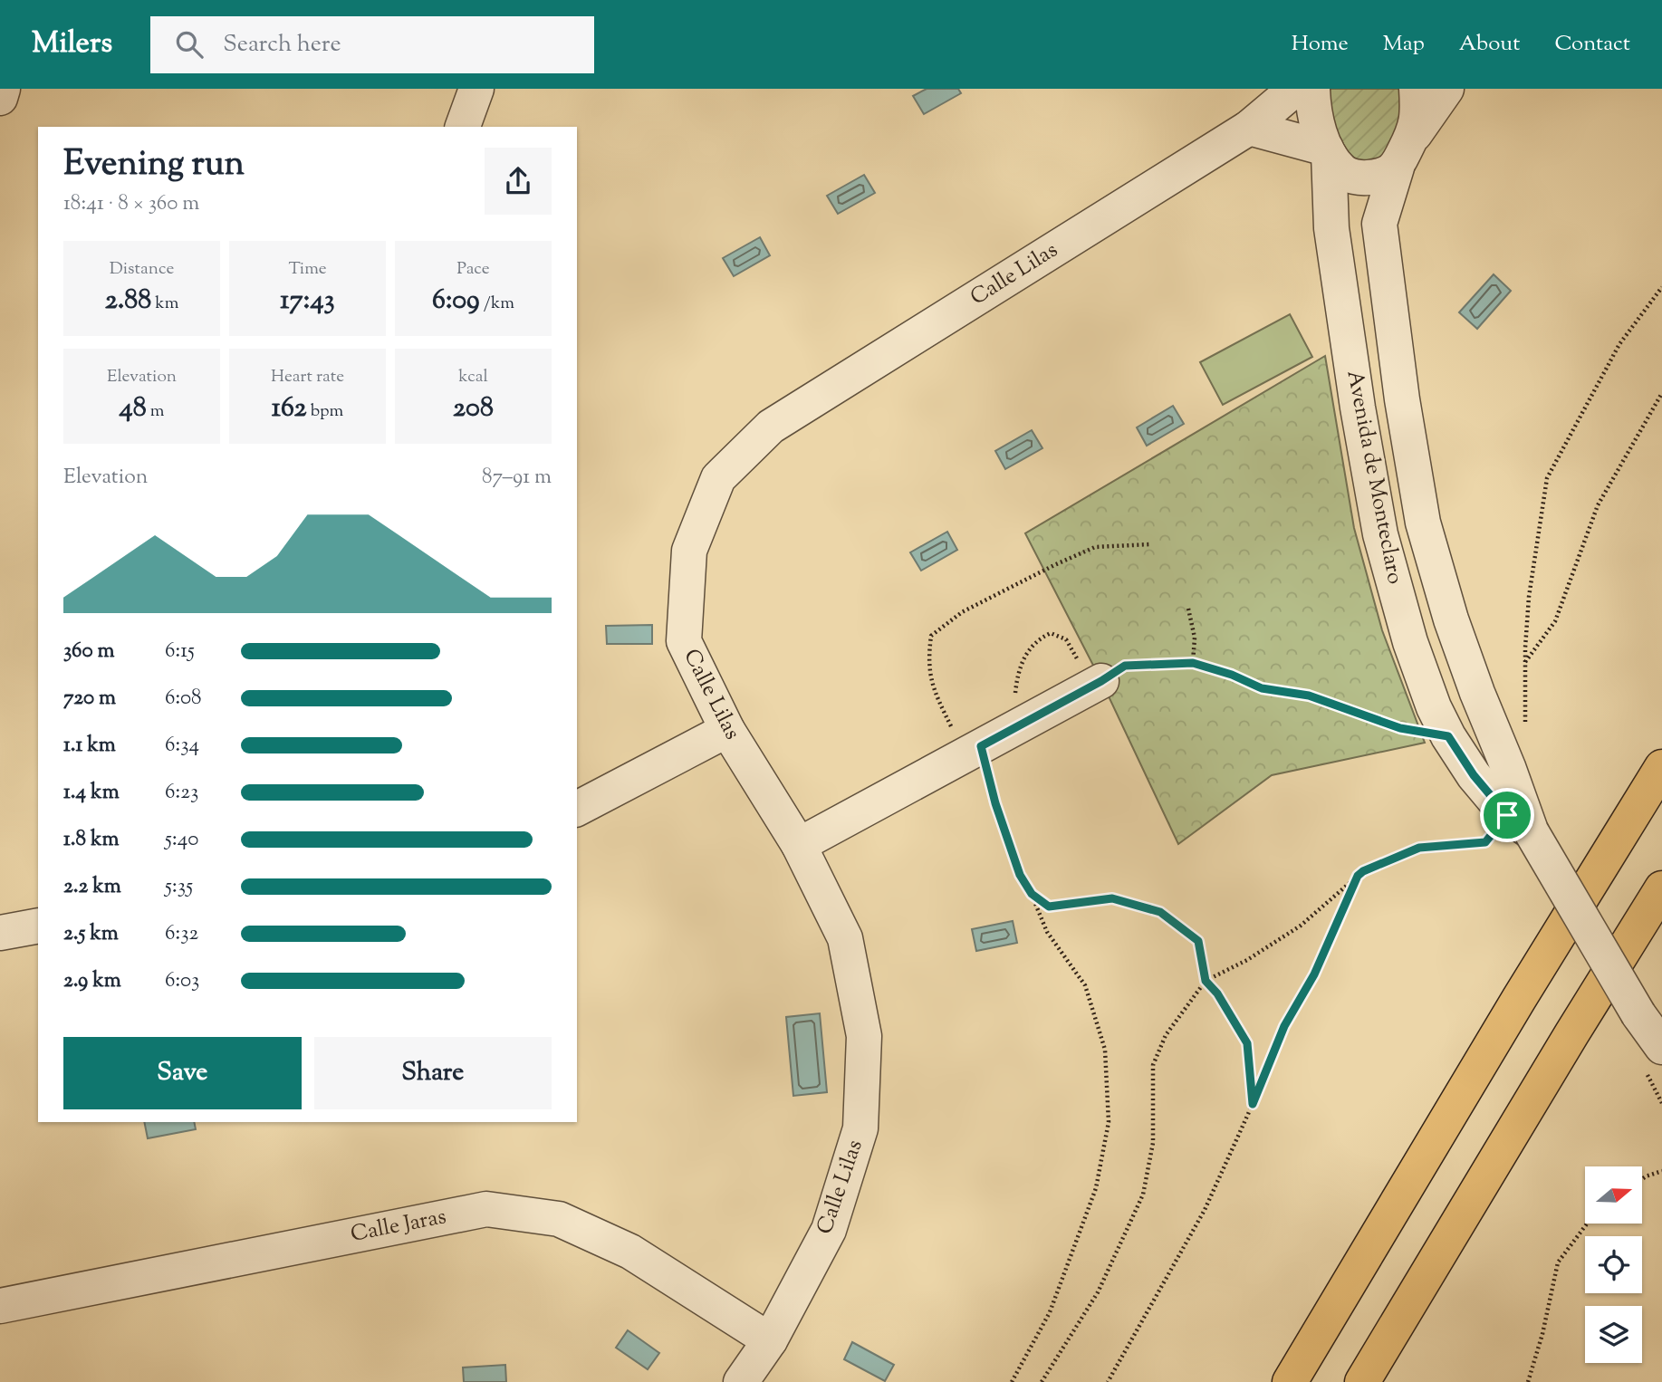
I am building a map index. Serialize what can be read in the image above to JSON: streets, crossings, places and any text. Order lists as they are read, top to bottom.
{
  "streets": {
    "street": ["Calle Lilas", "Avenida de Monteclaro", "Calle Jaras"]
  },
  "crossings": [
    ["Calle Lilas", "Calle Jaras"]
  ],
  "north": "right",
  "page": {
    "header": "Milers",
    "search": "Search here",
    "nav": [
      "Home",
      "Map",
      "About",
      "Contact"
    ],
    "heading": ["Evening run", "18:41 · 8 × 360 m"],
    "stats": [
      ["Distance", "2.88 km"],
      ["Time", "17:43"],
      ["Pace", "6:09 /km"],
      ["Elevation", "48 m"],
      ["Heart rate", "162 bpm"],
      ["kcal", "208"]
    ],
    "chart": ["Elevation", "87–91 m"],
    "list": [
      {
        "name": "360 m",
        "note": "6:15"
      },
      {
        "name": "720 m",
        "note": "6:08"
      },
      {
        "name": "1.1 km",
        "note": "6:34"
      },
      {
        "name": "1.4 km",
        "note": "6:23"
      },
      {
        "name": "1.8 km",
        "note": "5:40"
      },
      {
        "name": "2.2 km",
        "note": "5:35"
      },
      {
        "name": "2.5 km",
        "note": "6:32"
      },
      {
        "name": "2.9 km",
        "note": "6:03"
      }
    ],
    "buttons": ["Save", "Share"]
  }
}
